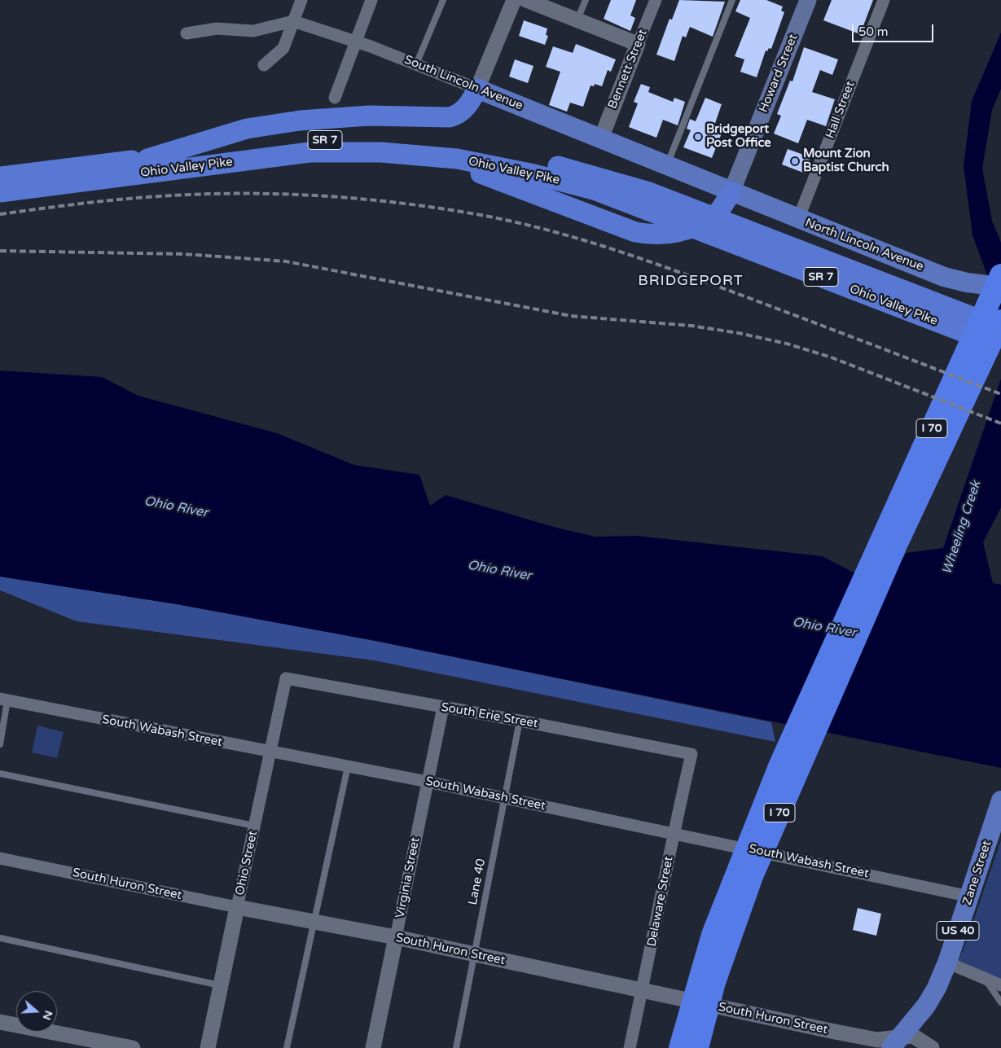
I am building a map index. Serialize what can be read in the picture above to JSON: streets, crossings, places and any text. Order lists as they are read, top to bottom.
{
  "streets": {
    "highway": ["SR 7", "Ohio Valley Pike", "I 70"],
    "main road": [
      "Howard Street",
      "South Lincoln Avenue",
      "North Lincoln Avenue",
      "Zane Street",
      "US 40"
    ],
    "street": [
      "Bennett Street",
      "Hall Street",
      "South Erie Street",
      "South Wabash Street",
      "Ohio Street",
      "Virginia Street",
      "South Huron Street",
      "Delaware Street"
    ],
    "lane": ["Lane 40"]
  },
  "crossings": [
    ["Bennett Street", "South Lincoln Avenue"],
    ["Howard Street", "South Lincoln Avenue"],
    ["Howard Street", "North Lincoln Avenue"],
    ["South Lincoln Avenue", "North Lincoln Avenue"],
    ["Hall Street", "North Lincoln Avenue"],
    ["South Erie Street", "Ohio Street"],
    ["South Erie Street", "Virginia Street"],
    ["South Erie Street", "Lane 40"],
    ["South Erie Street", "Delaware Street"],
    ["South Wabash Street", "Ohio Street"],
    ["South Wabash Street", "Zane Street"],
    ["South Wabash Street", "Virginia Street"],
    ["South Wabash Street", "Lane 40"],
    ["South Wabash Street", "Delaware Street"],
    ["Ohio Street", "South Huron Street"],
    ["Zane Street", "South Huron Street"],
    ["Virginia Street", "South Huron Street"],
    ["Lane 40", "South Huron Street"],
    ["South Huron Street", "Delaware Street"]
  ],
  "districts": ["BRIDGEPORT"],
  "water": ["Ohio River", "Wheeling Creek"],
  "places": ["Bridgeport Post Office", "Mount Zion Baptist Church"],
  "scale_bar": "50 m",
  "north": "right"
}
